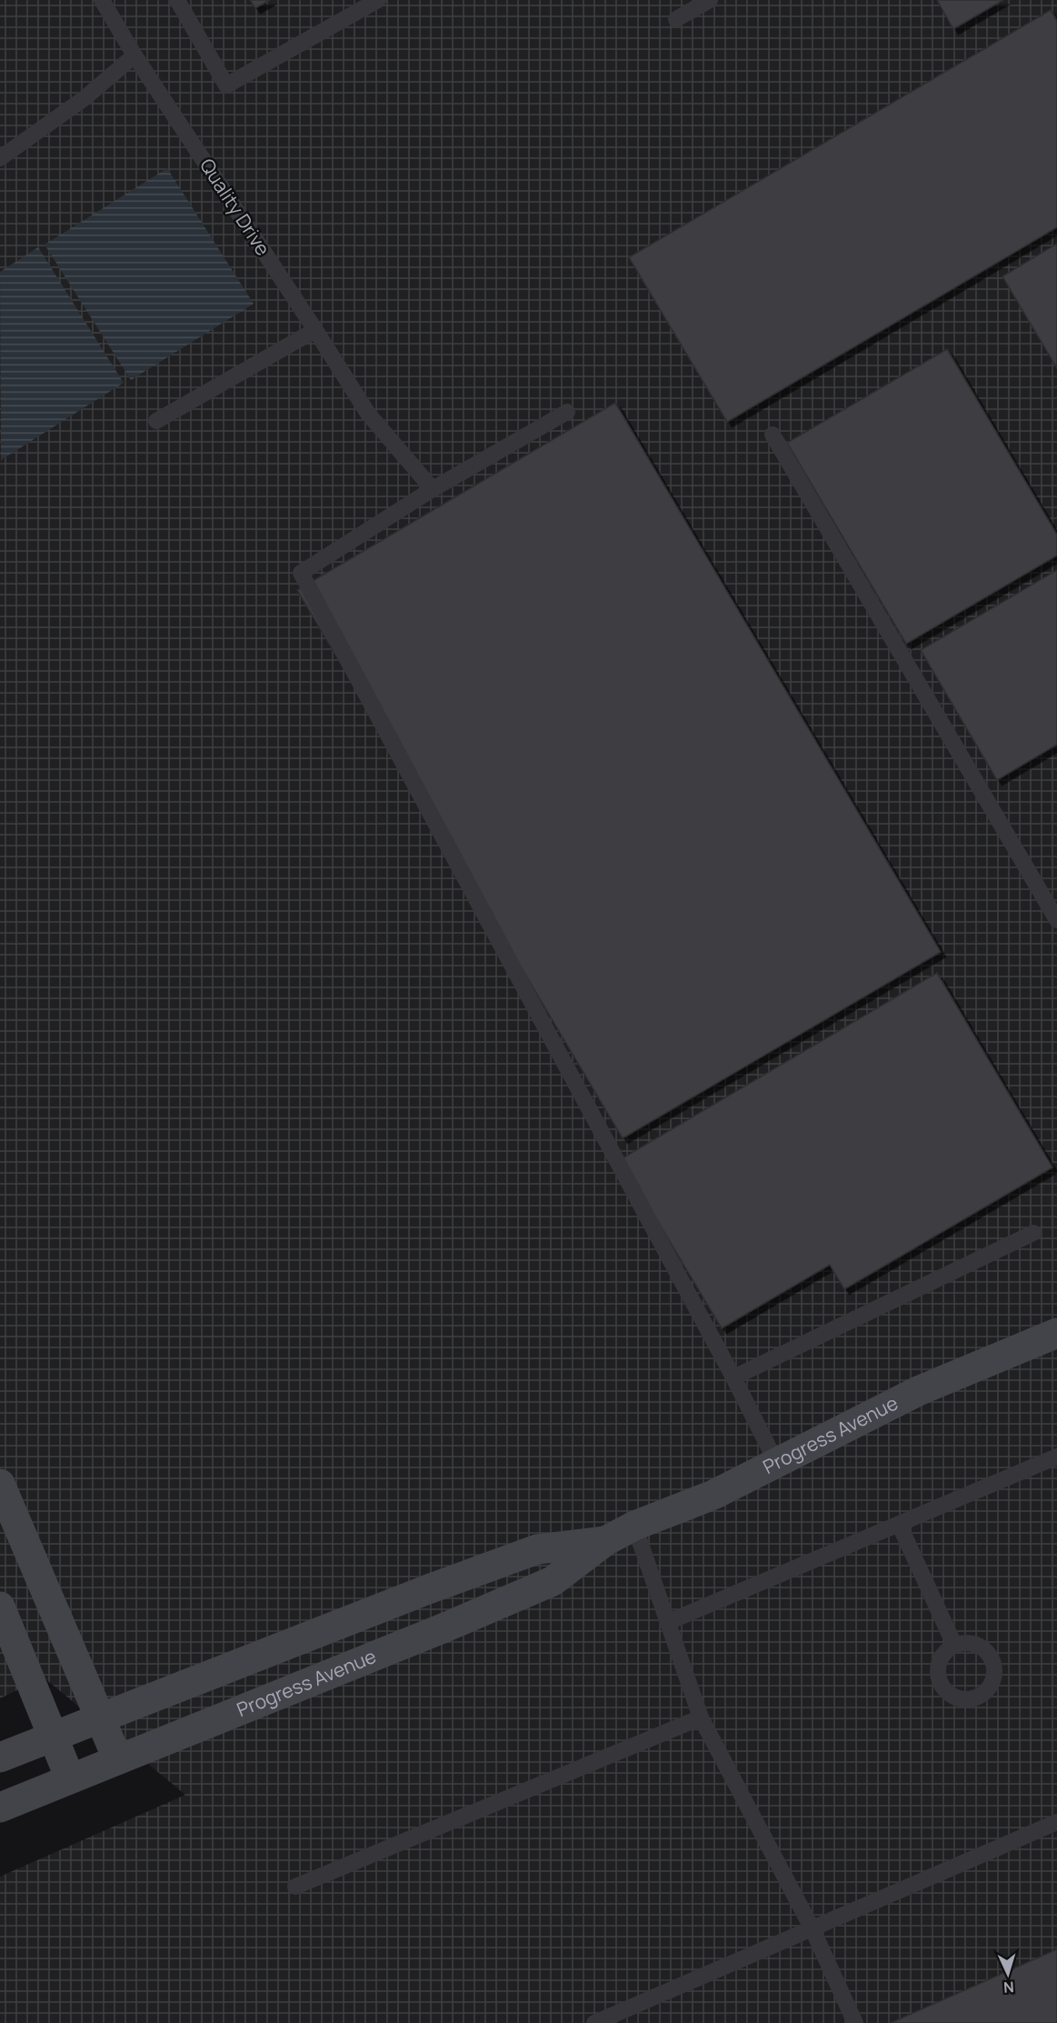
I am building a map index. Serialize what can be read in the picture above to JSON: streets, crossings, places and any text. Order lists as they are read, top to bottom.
{
  "streets": {
    "street": ["Progress Avenue"],
    "lane": ["Quality Drive"]
  },
  "north": "bottom"
}
